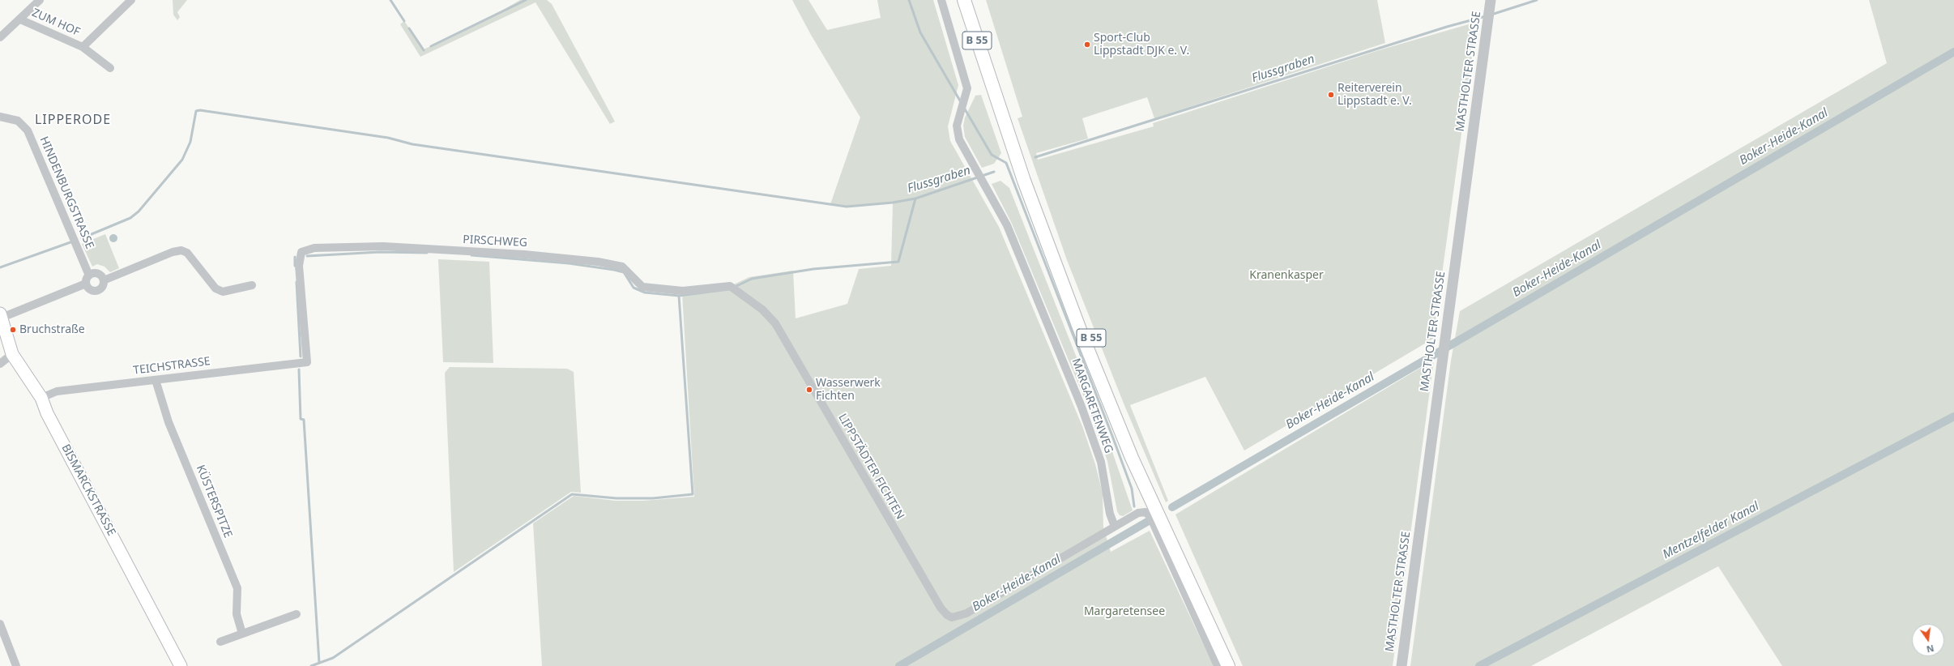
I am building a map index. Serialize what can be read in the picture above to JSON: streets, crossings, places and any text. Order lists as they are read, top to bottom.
{
  "streets": {
    "main road": ["B 55", "BISMARCKSTRASSE"],
    "street": [
      "ZUM HOF",
      "MASTHOLTER STRASSE",
      "HINDENBURGSTRASSE",
      "PIRSCHWEG",
      "TEICHSTRASSE",
      "MARGARETENWEG",
      "LIPPSTÄDTER FICHTEN",
      "KÜSTERSPITZE"
    ]
  },
  "crossings": [
    ["PIRSCHWEG", "TEICHSTRASSE"],
    ["PIRSCHWEG", "LIPPSTÄDTER FICHTEN"],
    ["TEICHSTRASSE", "BISMARCKSTRASSE"],
    ["TEICHSTRASSE", "KÜSTERSPITZE"],
    ["MARGARETENWEG", "LIPPSTÄDTER FICHTEN"]
  ],
  "districts": ["LIPPERODE"],
  "water": ["Flussgraben", "Boker-Heide-Kanal", "Mentzelfelder Kanal"],
  "parks": ["Kranenkasper", "Margaretensee"],
  "places": [
    "Sport-Club Lippstadt DJK e. V.",
    "Reiterverein Lippstadt e. V.",
    "Bruchstraße",
    "Wasserwerk Fichten"
  ],
  "north": "bottom"
}
